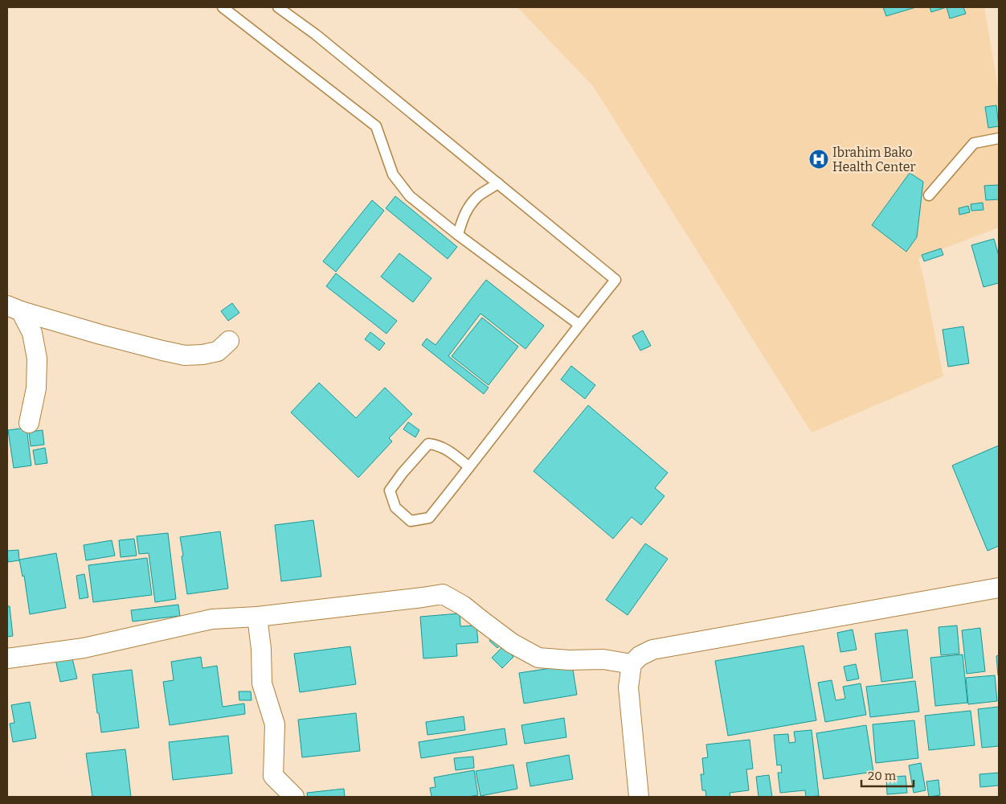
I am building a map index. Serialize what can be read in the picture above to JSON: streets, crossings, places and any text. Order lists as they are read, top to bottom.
{
  "places": {
    "hospital": ["Ibrahim Bako Health Center"]
  },
  "scale_bar": "20 m"
}
